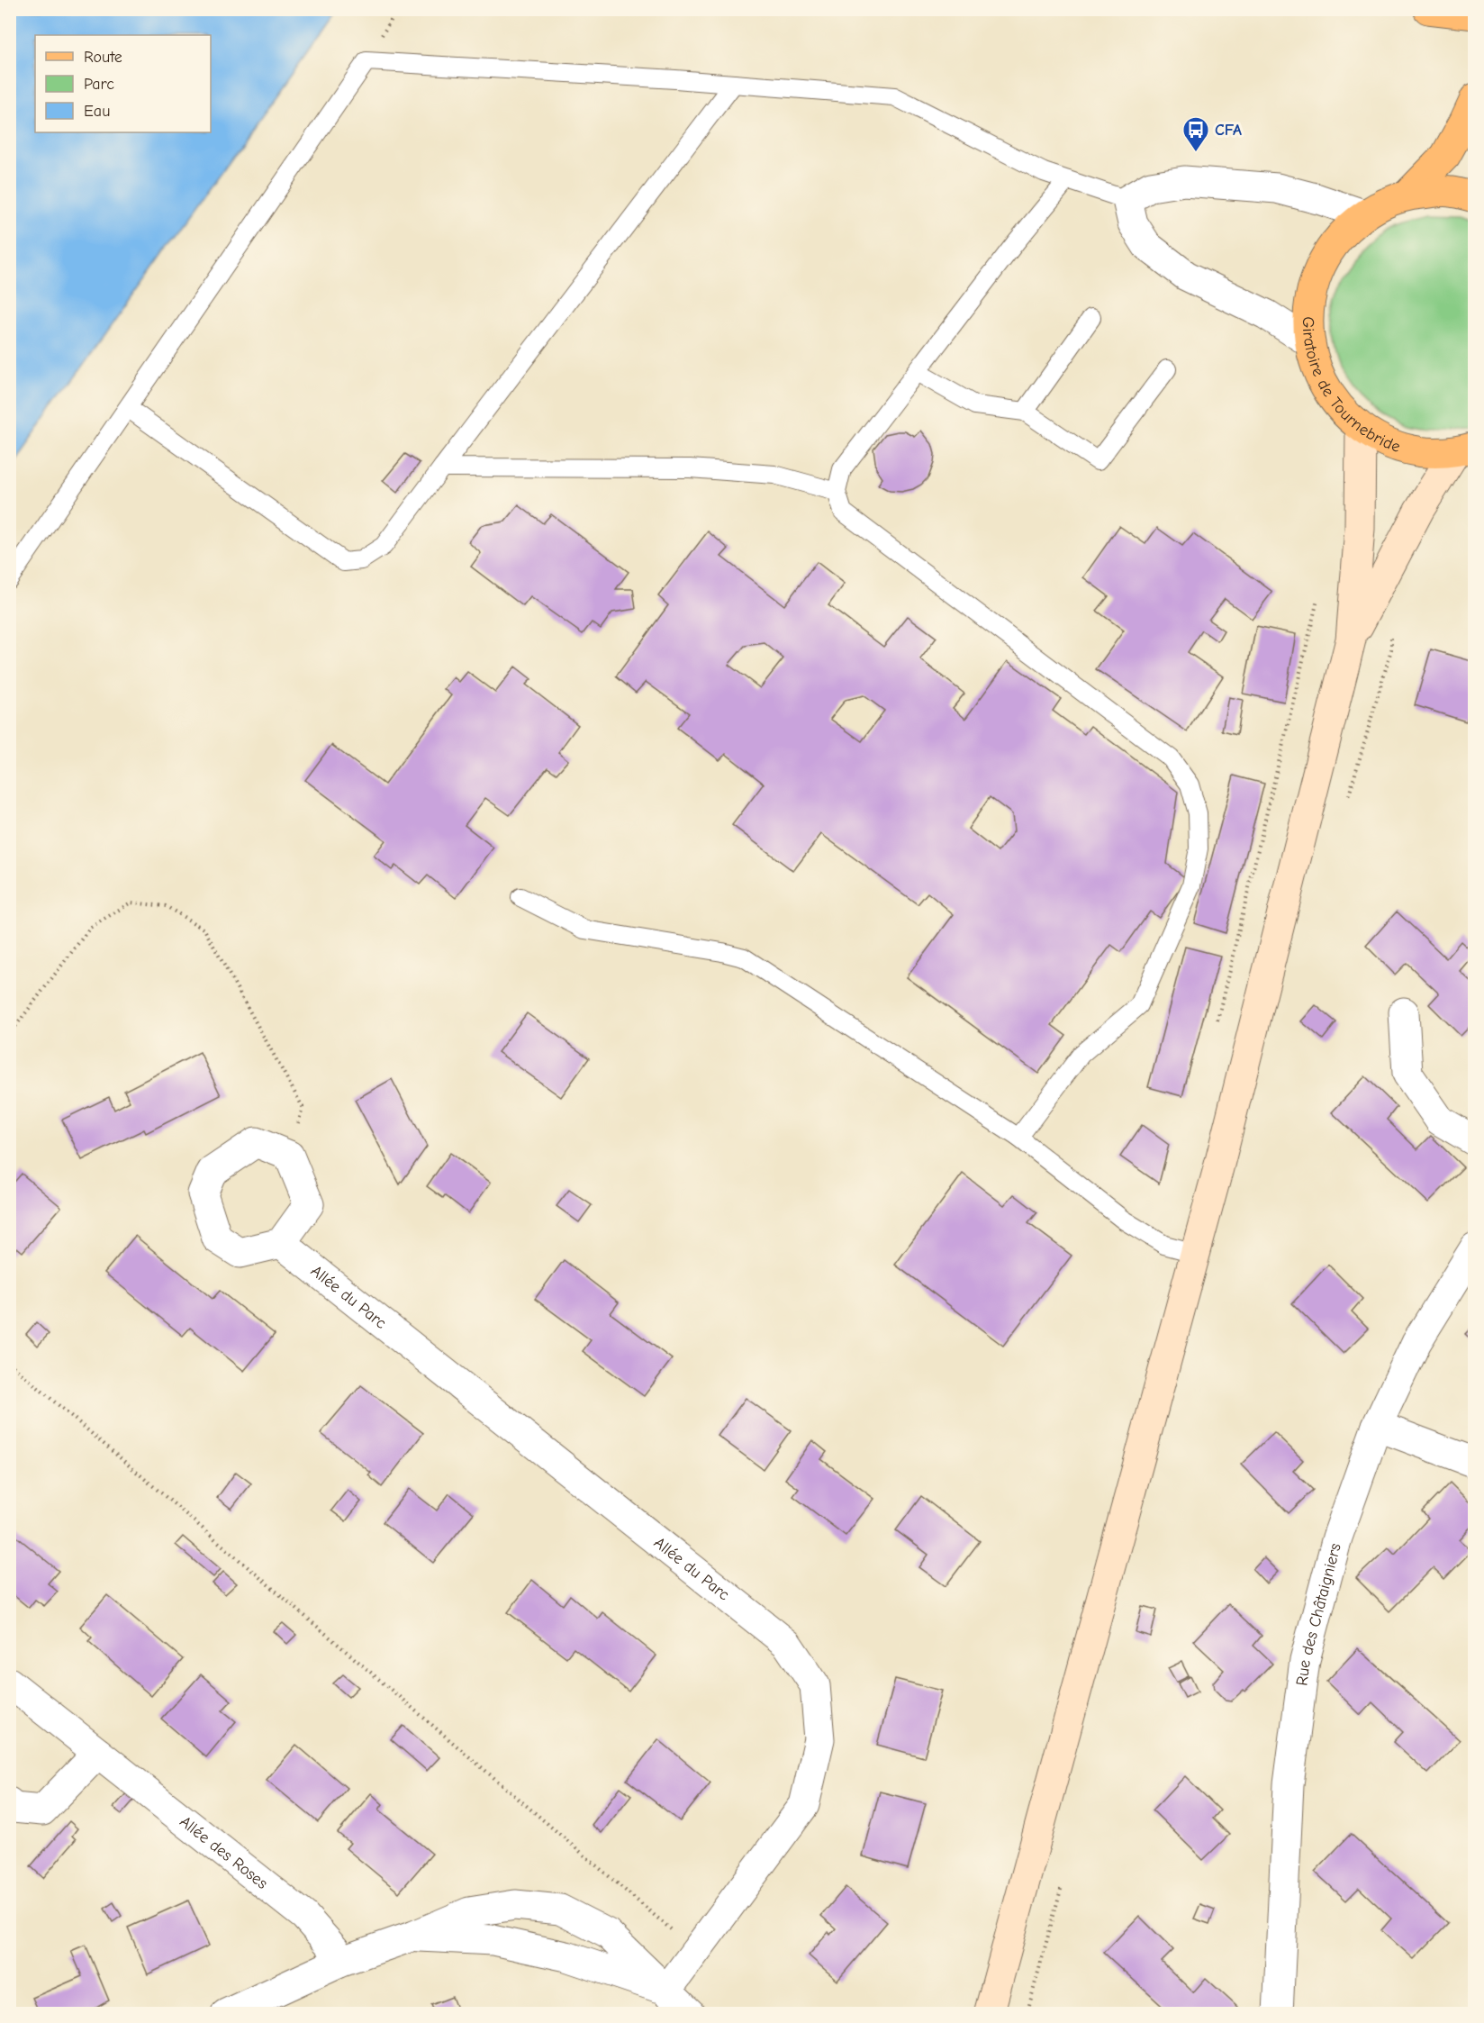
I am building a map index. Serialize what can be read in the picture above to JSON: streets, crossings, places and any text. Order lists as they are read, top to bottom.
{
  "streets": {
    "main road": ["Giratoire de Tournebride"],
    "street": ["Allée du Parc", "Rue des Châtaigniers", "Allée des Roses"]
  },
  "places": {
    "bus stop": ["CFA"]
  },
  "legend": ["Route", "Parc", "Eau"]
}
